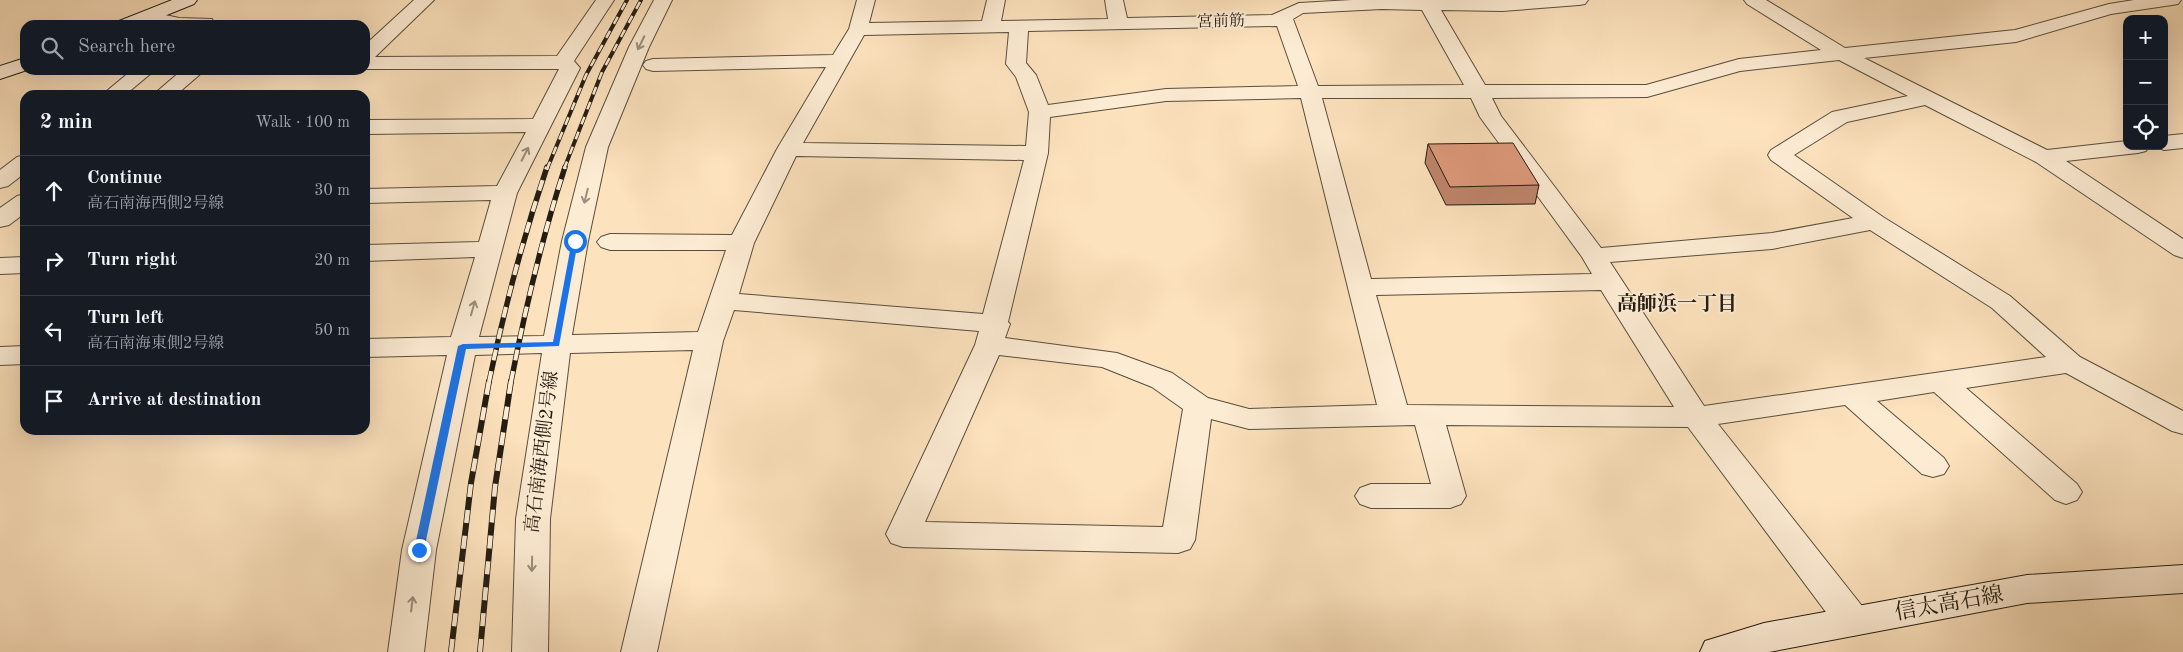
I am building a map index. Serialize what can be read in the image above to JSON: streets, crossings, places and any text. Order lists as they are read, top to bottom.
{
  "streets": {
    "street": ["宮前筋", "高石南海西側2号線", "信太高石線"]
  },
  "districts": ["高師浜一丁目"],
  "page": {
    "map_buttons": ["+", "−"],
    "search": "Search here",
    "heading": ["2 min", "Walk · 100 m"],
    "list": [
      ["Continue", "高石南海西側2号線", "30 m"],
      ["Turn right", "20 m"],
      ["Turn left", "高石南海東側2号線", "50 m"],
      "Arrive at destination"
    ]
  }
}
